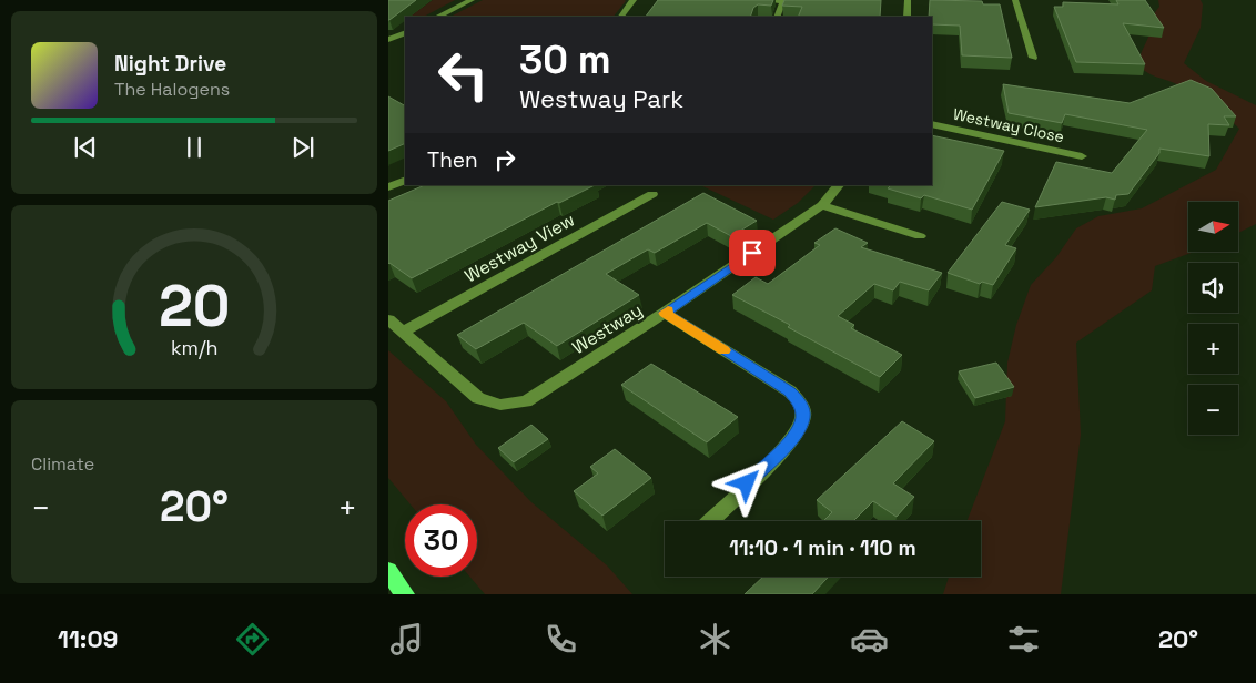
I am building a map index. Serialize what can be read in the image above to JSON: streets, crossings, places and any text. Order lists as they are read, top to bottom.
{
  "streets": {
    "street": ["Westway Close", "Westway View", "Westway"]
  },
  "crossings": [
    ["Westway View", "Westway"]
  ],
  "north": "right",
  "page": {
    "turn": ["30 m", "Westway Park"],
    "song": ["Night Drive", "The Halogens"],
    "then": "Then",
    "map_buttons": ["+", "−"],
    "tile": "Climate",
    "heat": ["−", "20°", "+"],
    "limit": "30",
    "trip": "11:10 · 1 min · 110 m",
    "tabs": ["11:09", "20°"],
    "gauge": ["20", "km/h"]
  }
}
